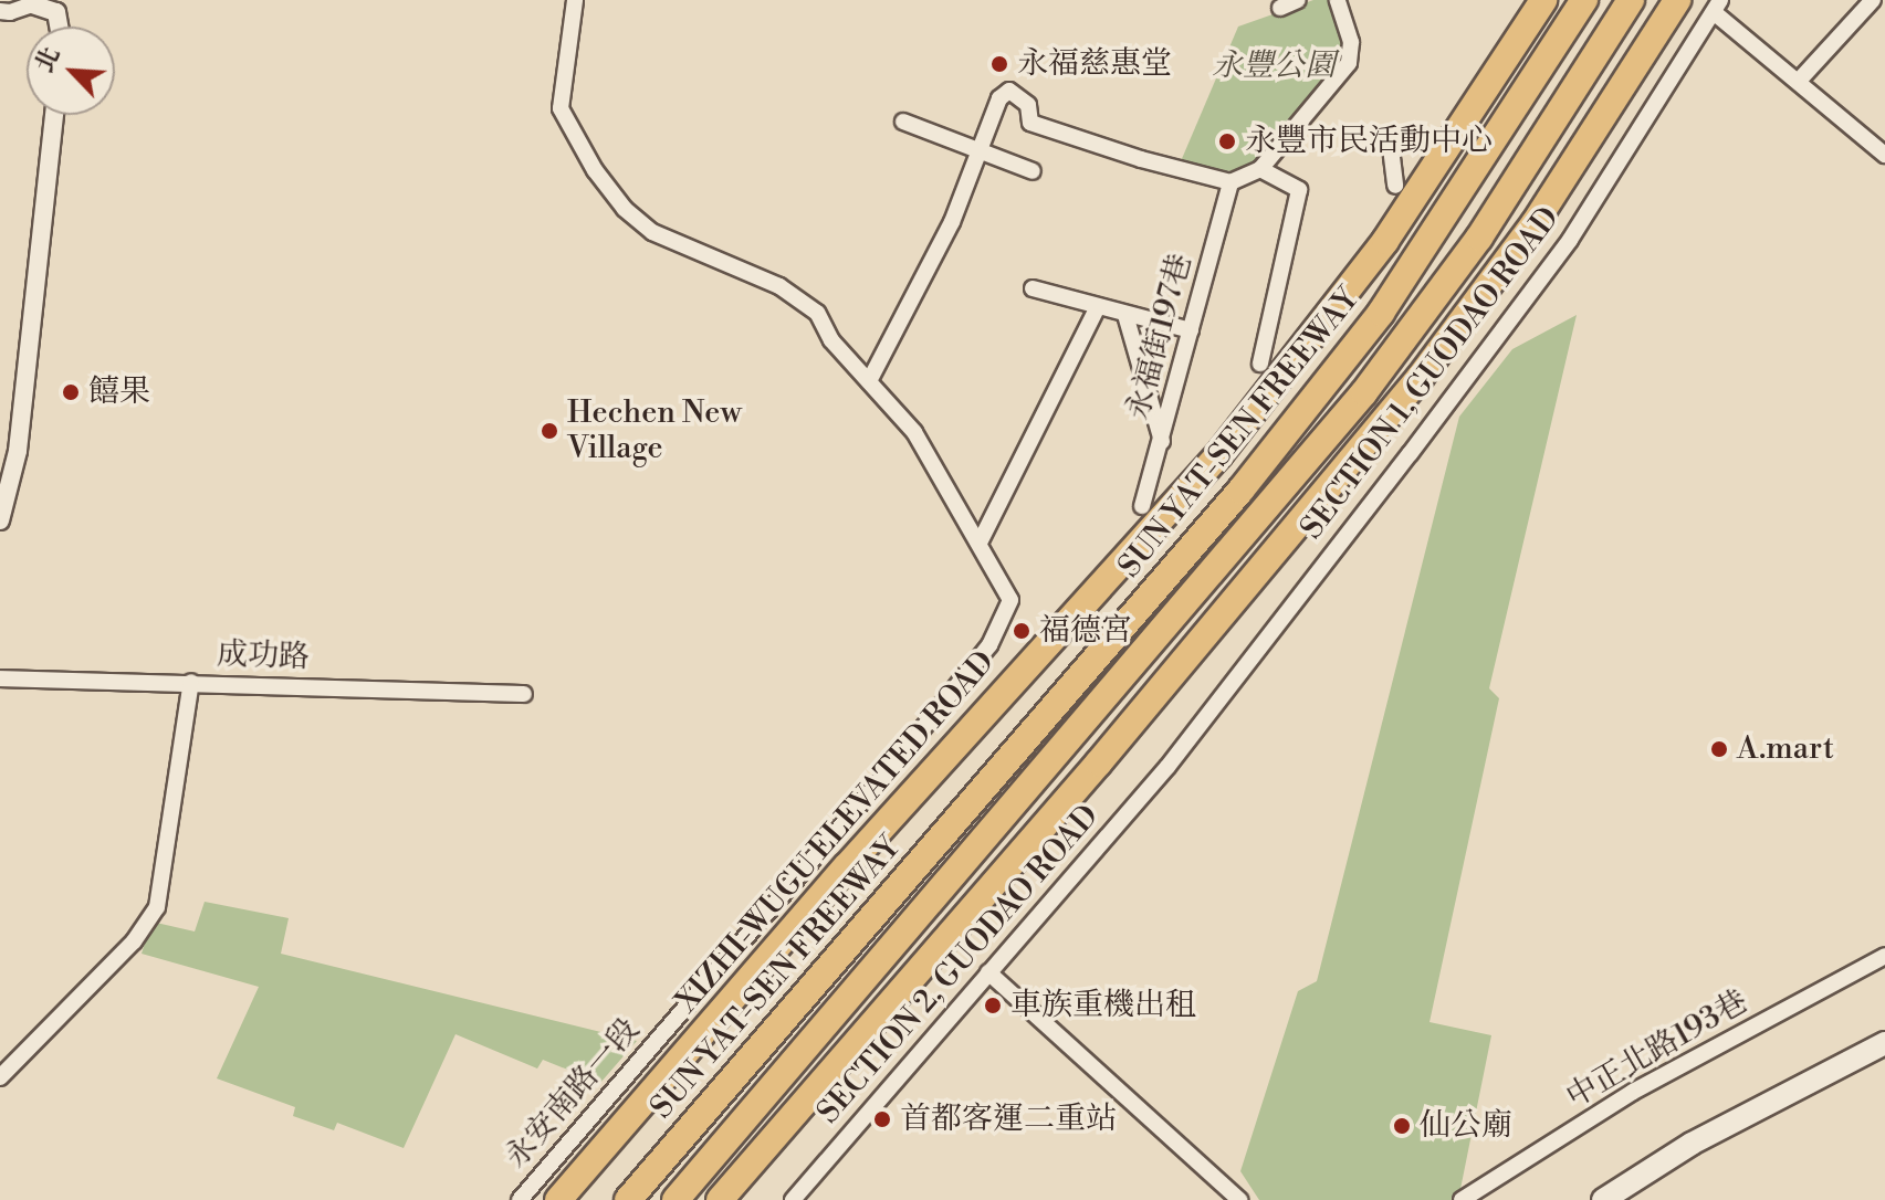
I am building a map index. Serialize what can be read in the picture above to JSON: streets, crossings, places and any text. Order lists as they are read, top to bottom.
{
  "streets": {
    "highway": ["SUN YAT-SEN FREEWAY", "XIZHI-WUGU ELEVATED ROAD"],
    "street": [
      "永福街197巷",
      "SECTION 1, GUODAO ROAD",
      "成功路",
      "SECTION 2, GUODAO ROAD",
      "中正北路193巷",
      "永安南路一段"
    ]
  },
  "crossings": [
    ["SECTION 1, GUODAO ROAD", "SECTION 2, GUODAO ROAD"]
  ],
  "parks": ["永豐公園"],
  "places": [
    "永福慈惠堂",
    "永豐市民活動中心",
    "饎果",
    "Hechen New Village",
    "福德宮",
    "A.mart",
    "車族重機出租",
    "首都客運二重站",
    "仙公廟"
  ],
  "north": "top left"
}
